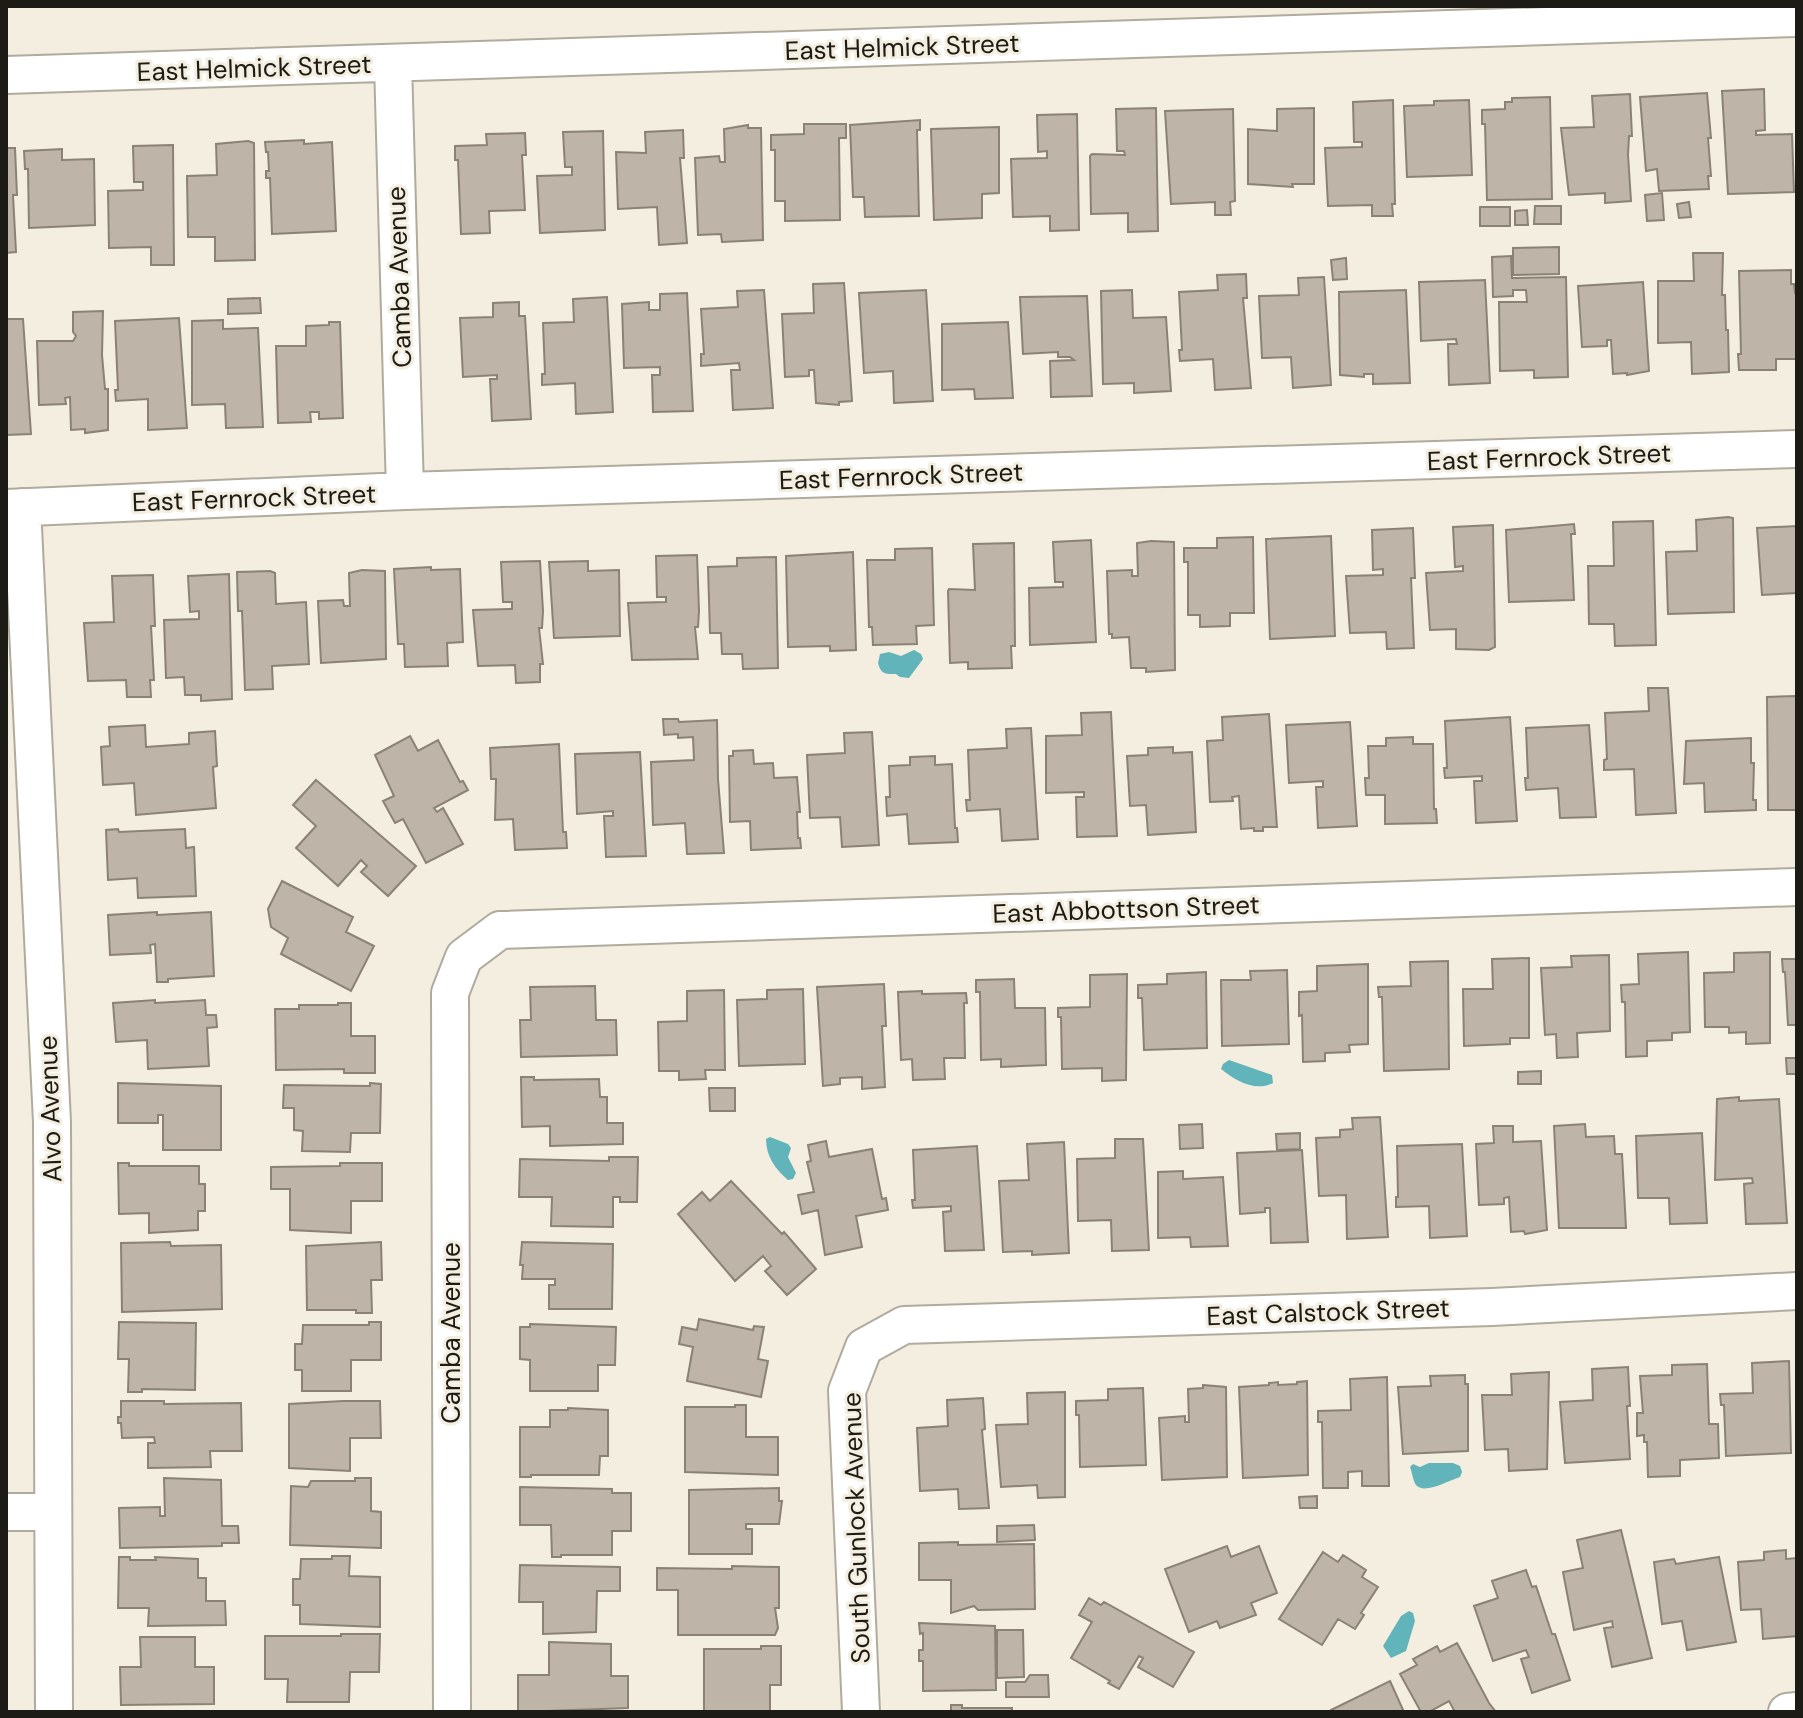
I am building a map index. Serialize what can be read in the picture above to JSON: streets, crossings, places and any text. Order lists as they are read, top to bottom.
{
  "streets": {
    "street": [
      "East Helmick Street",
      "Camba Avenue",
      "East Fernrock Street",
      "East Abbottson Street",
      "Alvo Avenue",
      "East Calstock Street",
      "South Gunlock Avenue"
    ]
  },
  "crossings": [
    ["East Helmick Street", "Camba Avenue"],
    ["Camba Avenue", "East Fernrock Street"],
    ["Camba Avenue", "East Abbottson Street"],
    ["East Fernrock Street", "Alvo Avenue"],
    ["East Calstock Street", "South Gunlock Avenue"]
  ]
}
